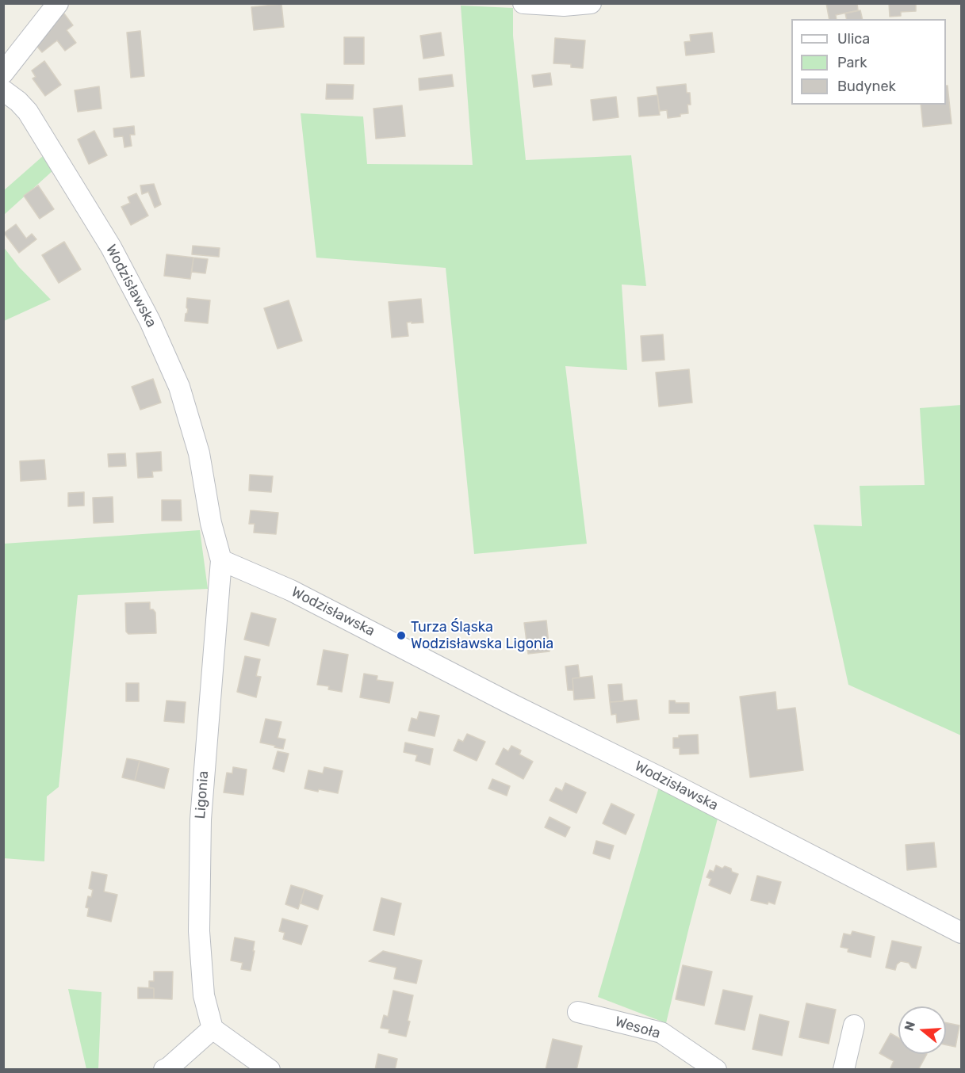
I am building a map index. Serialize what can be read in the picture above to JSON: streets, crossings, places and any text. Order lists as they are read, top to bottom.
{
  "streets": {
    "street": ["Wodzisławska", "Ligonia", "Wesoła"]
  },
  "crossings": [
    ["Wodzisławska", "Ligonia"]
  ],
  "places": ["Turza Śląska Wodzisławska Ligonia"],
  "legend": ["Ulica", "Park", "Budynek"],
  "north": "left"
}
